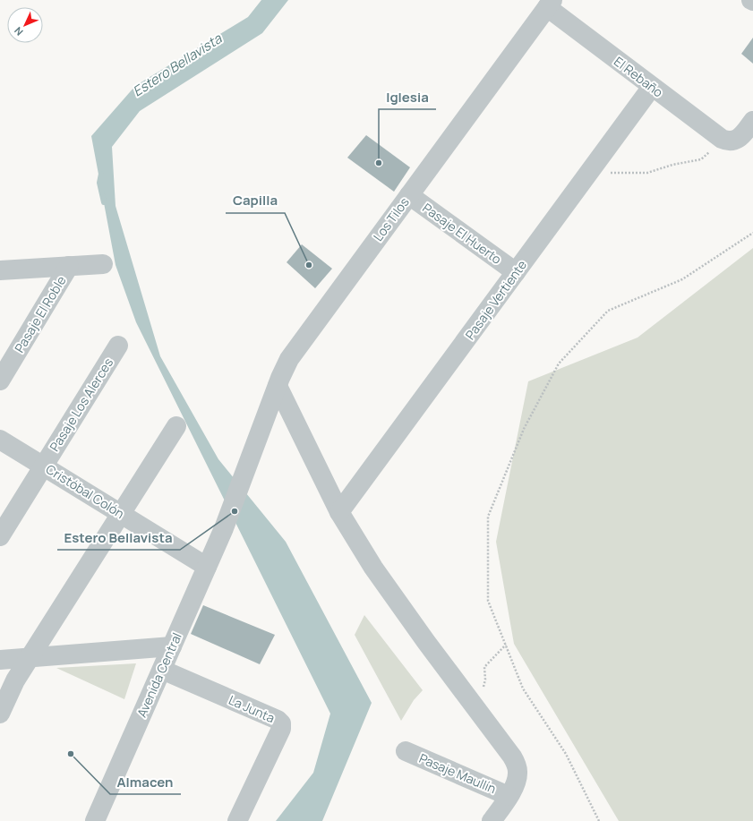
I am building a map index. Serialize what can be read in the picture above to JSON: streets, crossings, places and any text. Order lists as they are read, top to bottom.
{
  "streets": {
    "street": [
      "El Rebaño",
      "Los Tilos",
      "Pasaje El Huerto",
      "Pasaje Vertiente",
      "Pasaje El Roble",
      "Pasaje Los Alerces",
      "Cristóbal Colón",
      "Avenida Central",
      "La Junta",
      "Pasaje Maullín"
    ]
  },
  "crossings": [
    ["El Rebaño", "Los Tilos"],
    ["El Rebaño", "Pasaje Vertiente"],
    ["Los Tilos", "Pasaje El Huerto"],
    ["Los Tilos", "Avenida Central"],
    ["Pasaje El Huerto", "Pasaje Vertiente"],
    ["Pasaje Los Alerces", "Cristóbal Colón"],
    ["Cristóbal Colón", "Avenida Central"],
    ["Avenida Central", "La Junta"]
  ],
  "water": ["Estero Bellavista"],
  "places": [
    "Iglesia",
    "Capilla",
    "Estero Bellavista",
    "Almacen"
  ],
  "north": "bottom left"
}
